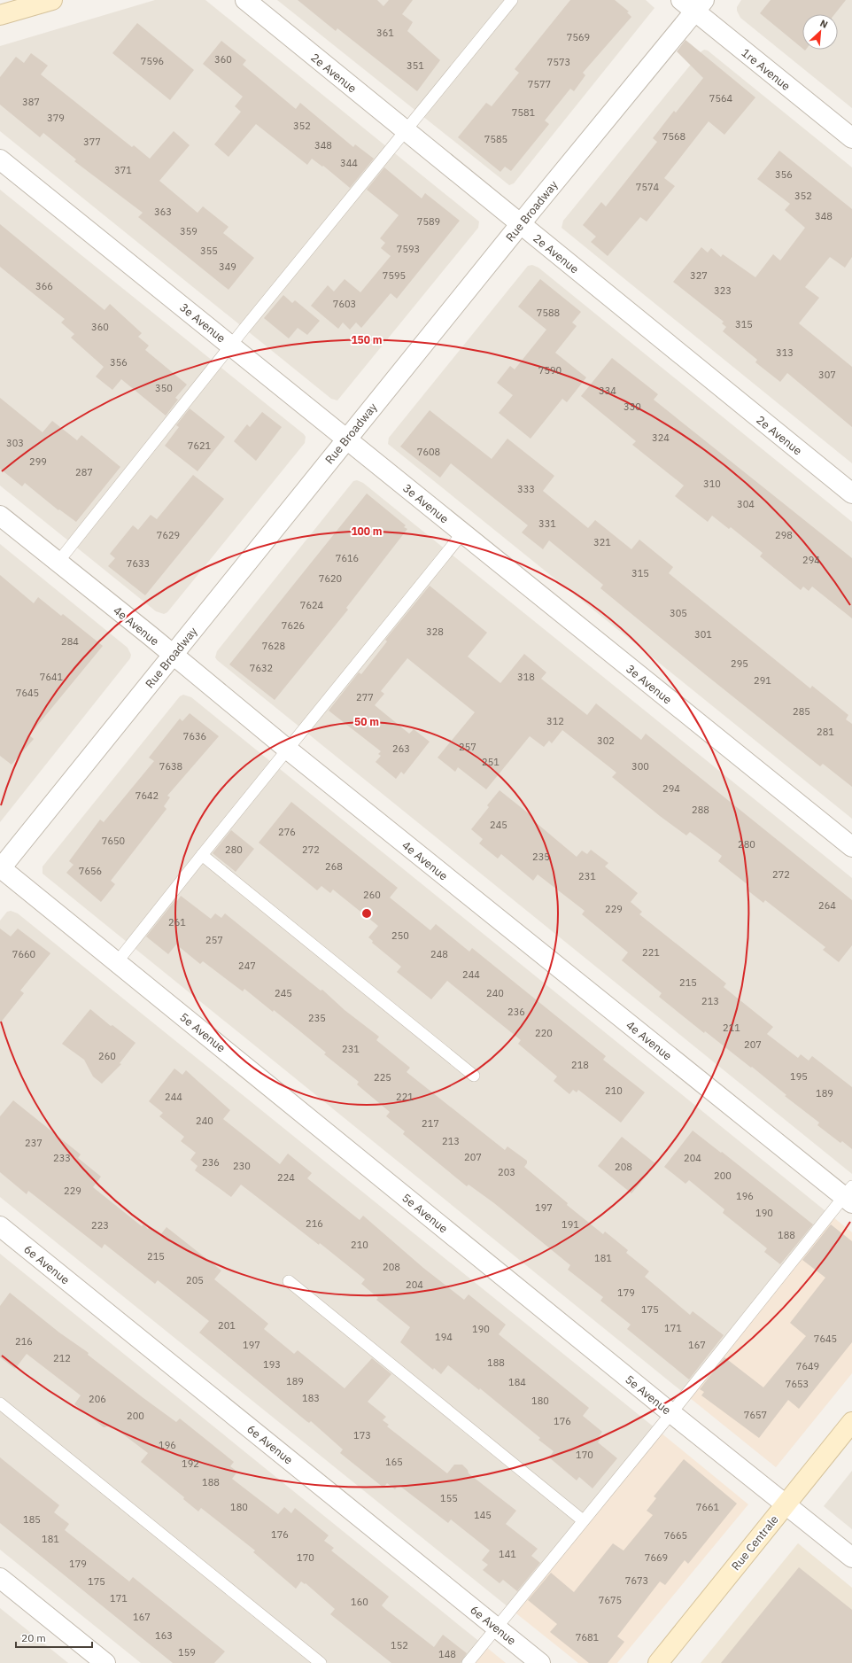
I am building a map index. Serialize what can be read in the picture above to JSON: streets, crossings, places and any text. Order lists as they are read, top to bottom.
{
  "streets": {
    "street": [
      "1re Avenue",
      "2e Avenue",
      "Rue Broadway",
      "3e Avenue",
      "4e Avenue",
      "5e Avenue",
      "6e Avenue",
      "Rue Centrale"
    ]
  },
  "crossings": [
    ["1re Avenue", "Rue Broadway"],
    ["2e Avenue", "Rue Broadway"],
    ["Rue Broadway", "3e Avenue"],
    ["Rue Broadway", "4e Avenue"],
    ["Rue Broadway", "5e Avenue"],
    ["5e Avenue", "Rue Centrale"]
  ],
  "house_numbers": [
    "361",
    "7569",
    "360",
    "7596",
    "7573",
    "351",
    "7577",
    "7564",
    "387",
    "7581",
    "379",
    "352",
    "7568",
    "7585",
    "377",
    "348",
    "344",
    "371",
    "356",
    "7574",
    "352",
    "363",
    "348",
    "7589",
    "359",
    "7593",
    "355",
    "349",
    "7595",
    "327",
    "366",
    "323",
    "7603",
    "7588",
    "315",
    "360",
    "313",
    "356",
    "7590",
    "307",
    "350",
    "334",
    "330",
    "324",
    "303",
    "7621",
    "7608",
    "299",
    "287",
    "310",
    "333",
    "304",
    "331",
    "7629",
    "298",
    "321",
    "7616",
    "294",
    "7633",
    "315",
    "7620",
    "7624",
    "305",
    "7626",
    "328",
    "301",
    "284",
    "7628",
    "295",
    "7632",
    "7641",
    "318",
    "291",
    "7645",
    "277",
    "285",
    "312",
    "281",
    "7636",
    "302",
    "257",
    "263",
    "251",
    "7638",
    "300",
    "294",
    "7642",
    "288",
    "245",
    "276",
    "7650",
    "280",
    "280",
    "272",
    "235",
    "268",
    "7656",
    "272",
    "231",
    "260",
    "264",
    "229",
    "261",
    "250",
    "257",
    "221",
    "7660",
    "248",
    "247",
    "244",
    "215",
    "245",
    "240",
    "213",
    "236",
    "235",
    "211",
    "220",
    "207",
    "231",
    "260",
    "218",
    "195",
    "225",
    "210",
    "189",
    "244",
    "221",
    "240",
    "217",
    "213",
    "237",
    "207",
    "233",
    "204",
    "236",
    "230",
    "208",
    "203",
    "200",
    "224",
    "229",
    "196",
    "197",
    "190",
    "216",
    "191",
    "223",
    "188",
    "210",
    "215",
    "181",
    "208",
    "205",
    "204",
    "179",
    "175",
    "201",
    "171",
    "190",
    "194",
    "7645",
    "216",
    "197",
    "167",
    "212",
    "188",
    "193",
    "7649",
    "189",
    "184",
    "7653",
    "183",
    "206",
    "180",
    "7657",
    "200",
    "176",
    "173",
    "196",
    "170",
    "165",
    "192",
    "188",
    "155",
    "180",
    "7661",
    "145",
    "185",
    "176",
    "7665",
    "181",
    "141",
    "170",
    "7669",
    "179",
    "7673",
    "175",
    "171",
    "7675",
    "160",
    "167",
    "163",
    "7681",
    "152",
    "159",
    "148"
  ],
  "scale_bar": "20 m",
  "north": "top right",
  "rings": ["150 m", "100 m", "50 m"]
}
